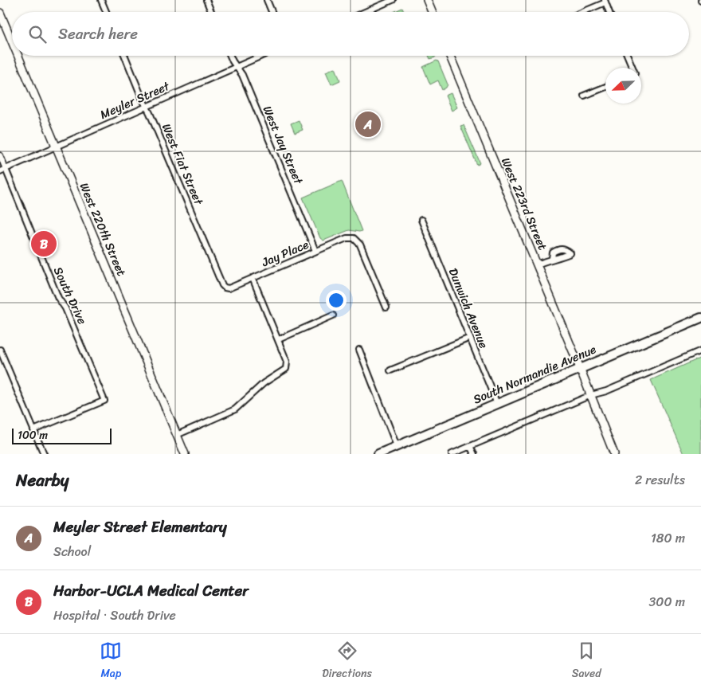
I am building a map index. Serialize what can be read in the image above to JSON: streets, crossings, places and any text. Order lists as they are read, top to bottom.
{
  "streets": {
    "main road": ["South Normandie Avenue"],
    "street": [
      "Meyler Street",
      "West Jay Street",
      "West Fiat Street",
      "West 223rd Street",
      "West 220th Street",
      "Jay Place",
      "South Drive",
      "Dunwich Avenue"
    ]
  },
  "crossings": [
    ["Meyler Street", "West Jay Street"],
    ["Meyler Street", "West Fiat Street"],
    ["Meyler Street", "West 220th Street"],
    ["Meyler Street", "South Drive"],
    ["West Jay Street", "Jay Place"],
    ["West Fiat Street", "Jay Place"],
    ["West 223rd Street", "South Normandie Avenue"],
    ["Dunwich Avenue", "South Normandie Avenue"]
  ],
  "scale_bar": "100 m",
  "north": "bottom left",
  "page": {
    "search": "Search here",
    "pins": ["A", "B"],
    "scale": "100 m",
    "heading": ["Nearby", "2 results"],
    "list": [
      {
        "mark": "A",
        "name": "Meyler Street Elementary",
        "note": "School",
        "value": "180 m"
      },
      {
        "mark": "B",
        "name": "Harbor-UCLA Medical Center",
        "note": "Hospital · South Drive",
        "value": "300 m"
      }
    ],
    "nav": ["Map", "Directions", "Saved"]
  }
}
